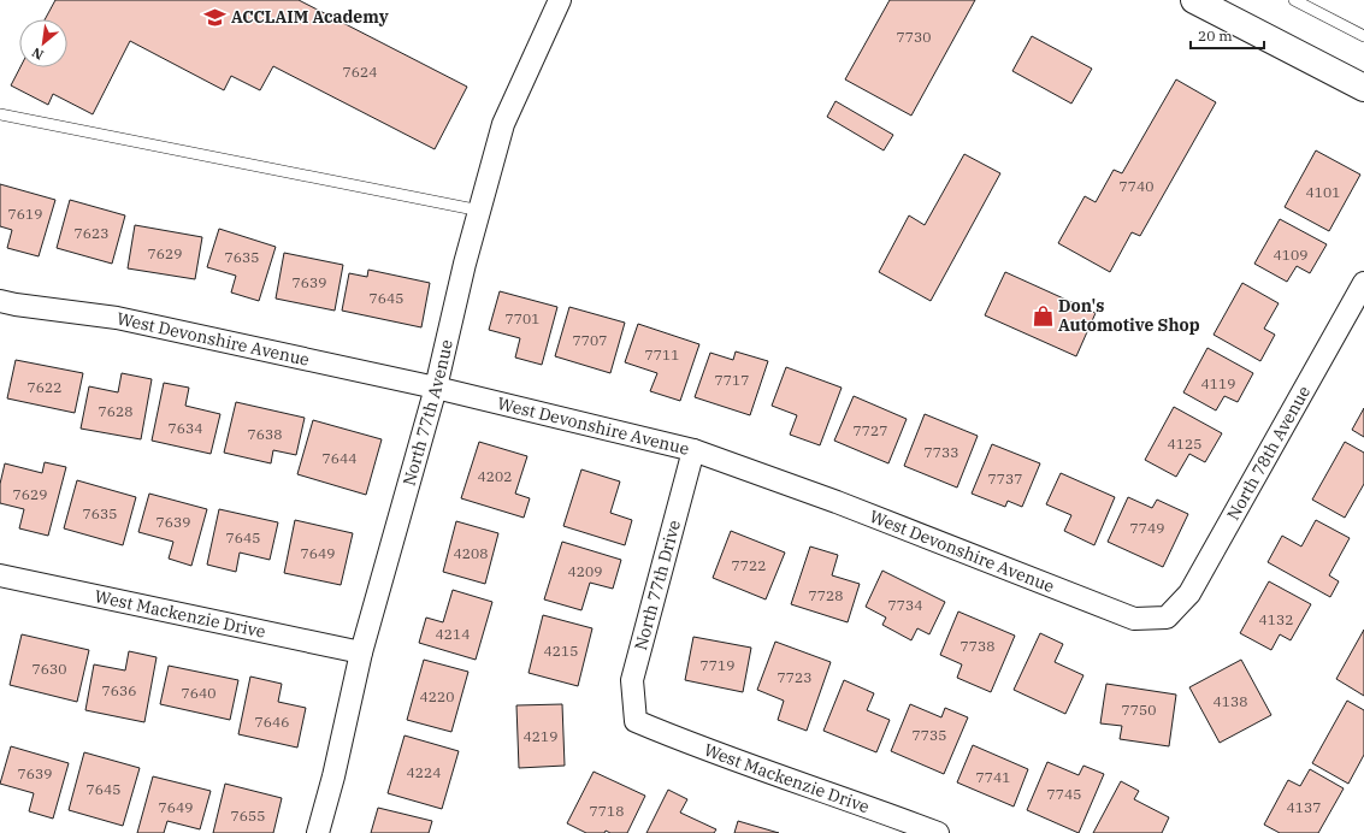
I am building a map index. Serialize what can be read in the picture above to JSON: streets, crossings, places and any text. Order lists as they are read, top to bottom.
{
  "streets": {
    "street": [
      "West Devonshire Avenue",
      "North 77th Avenue",
      "North 78th Avenue",
      "North 77th Drive",
      "West Mackenzie Drive"
    ]
  },
  "crossings": [
    ["West Devonshire Avenue", "North 77th Avenue"],
    ["West Devonshire Avenue", "North 78th Avenue"],
    ["West Devonshire Avenue", "North 77th Drive"],
    ["North 77th Avenue", "West Mackenzie Drive"],
    ["North 77th Drive", "West Mackenzie Drive"]
  ],
  "places": {
    "school or university": ["ACCLAIM Academy"],
    "shop": ["Don's Automotive Shop"]
  },
  "house_numbers": [
    "7730",
    "7624",
    "7740",
    "4101",
    "7619",
    "7623",
    "7629",
    "4109",
    "7635",
    "7639",
    "7645",
    "7701",
    "7707",
    "7711",
    "7717",
    "4119",
    "7622",
    "7628",
    "7634",
    "7727",
    "7638",
    "4125",
    "7733",
    "7644",
    "4202",
    "7737",
    "7629",
    "7635",
    "7639",
    "7749",
    "7645",
    "7649",
    "4208",
    "7722",
    "4209",
    "7728",
    "7734",
    "4132",
    "4214",
    "7738",
    "4215",
    "7719",
    "7630",
    "7723",
    "7636",
    "7640",
    "4220",
    "4138",
    "7750",
    "7646",
    "7735",
    "4219",
    "4224",
    "7639",
    "7741",
    "7645",
    "7745",
    "7649",
    "4137",
    "7718",
    "7655"
  ],
  "scale_bar": "20 m",
  "north": "bottom left"
}
